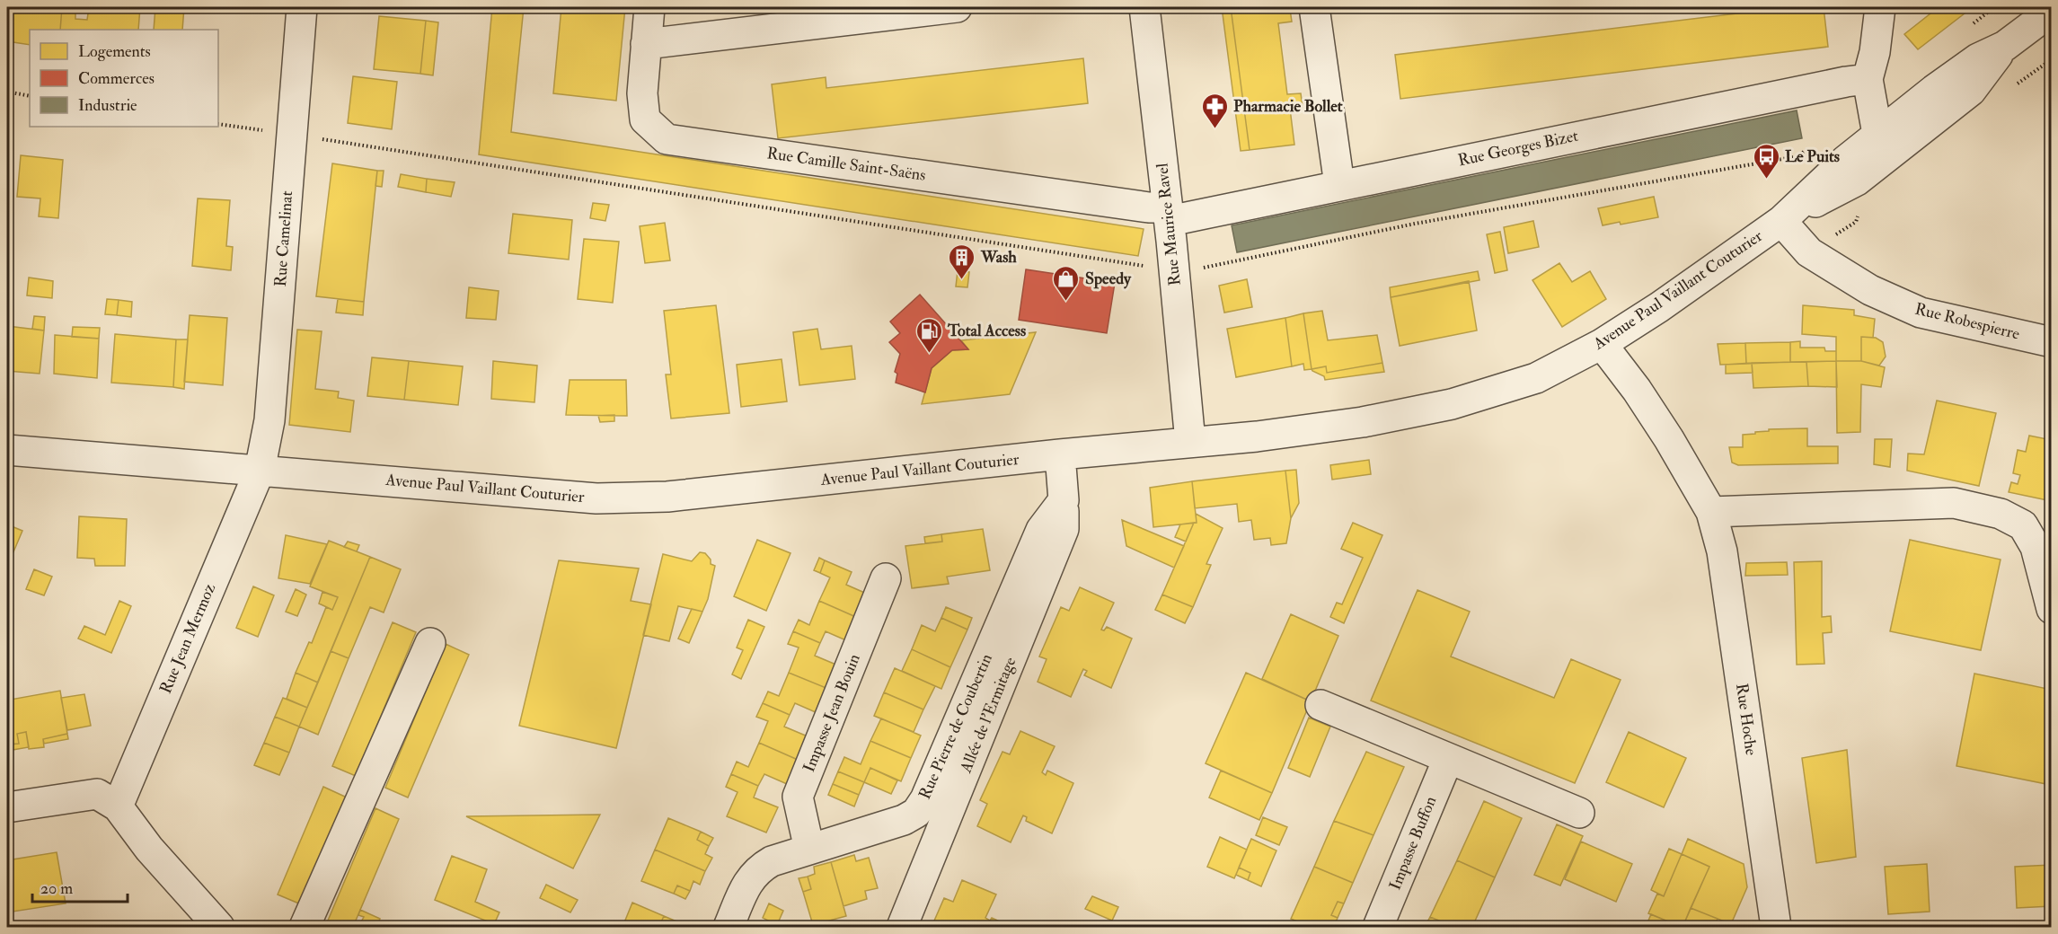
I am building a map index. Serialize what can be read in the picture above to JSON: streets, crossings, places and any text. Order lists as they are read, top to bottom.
{
  "streets": {
    "street": [
      "Rue Georges Bizet",
      "Rue Camille Saint-Saëns",
      "Rue Maurice Ravel",
      "Rue Camelinat",
      "Avenue Paul Vaillant Couturier",
      "Rue Robespierre",
      "Rue Jean Mermoz",
      "Impasse Jean Bouin",
      "Allée de l'Ermitage",
      "Rue Hoche",
      "Rue Pierre de Coubertin",
      "Impasse Buffon"
    ]
  },
  "crossings": [
    ["Rue Georges Bizet", "Rue Camille Saint-Saëns"],
    ["Rue Georges Bizet", "Rue Maurice Ravel"],
    ["Rue Camille Saint-Saëns", "Rue Maurice Ravel"],
    ["Rue Maurice Ravel", "Avenue Paul Vaillant Couturier"],
    ["Rue Camelinat", "Avenue Paul Vaillant Couturier"],
    ["Rue Camelinat", "Rue Jean Mermoz"],
    ["Avenue Paul Vaillant Couturier", "Rue Robespierre"],
    ["Avenue Paul Vaillant Couturier", "Rue Jean Mermoz"],
    ["Avenue Paul Vaillant Couturier", "Rue Hoche"],
    ["Impasse Jean Bouin", "Rue Pierre de Coubertin"],
    ["Allée de l'Ermitage", "Rue Pierre de Coubertin"]
  ],
  "places": {
    "pharmacy": ["Pharmacie Bollet"],
    "bus stop": ["Le Puits"],
    "building": ["Wash"],
    "shop": ["Speedy"],
    "fuel station": ["Total Access"]
  },
  "legend": ["Logements", "Commerces", "Industrie"],
  "scale_bar": "20 m"
}
